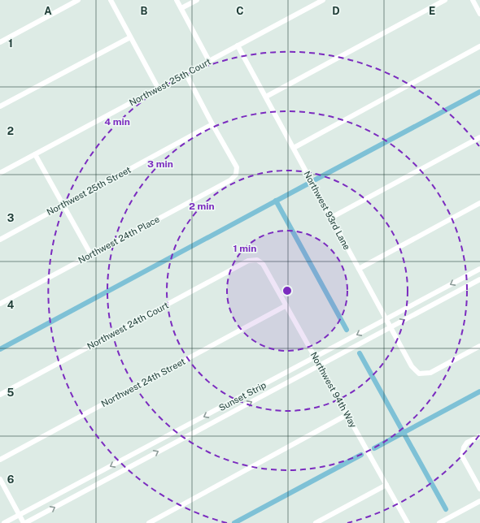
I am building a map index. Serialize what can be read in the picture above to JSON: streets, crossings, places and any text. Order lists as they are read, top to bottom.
{
  "streets": {
    "street": [
      "Northwest 25th Court",
      "Northwest 25th Street",
      "Northwest 93rd Lane",
      "Northwest 24th Place",
      "Northwest 24th Court",
      "Northwest 24th Street",
      "Northwest 94th Way",
      "Sunset Strip"
    ]
  },
  "crossings": [
    ["Northwest 25th Court", "Northwest 93rd Lane"],
    ["Northwest 25th Street", "Northwest 24th Place"],
    ["Northwest 93rd Lane", "Sunset Strip"],
    ["Northwest 24th Court", "Northwest 94th Way"],
    ["Northwest 24th Street", "Northwest 94th Way"],
    ["Northwest 94th Way", "Sunset Strip"]
  ],
  "grid": {
    "columns": [
      "A",
      "B",
      "C",
      "D",
      "E"
    ],
    "rows": [
      "1",
      "2",
      "3",
      "4",
      "5",
      "6"
    ]
  },
  "rings": [
    "4 min",
    "3 min",
    "2 min",
    "1 min"
  ]
}
